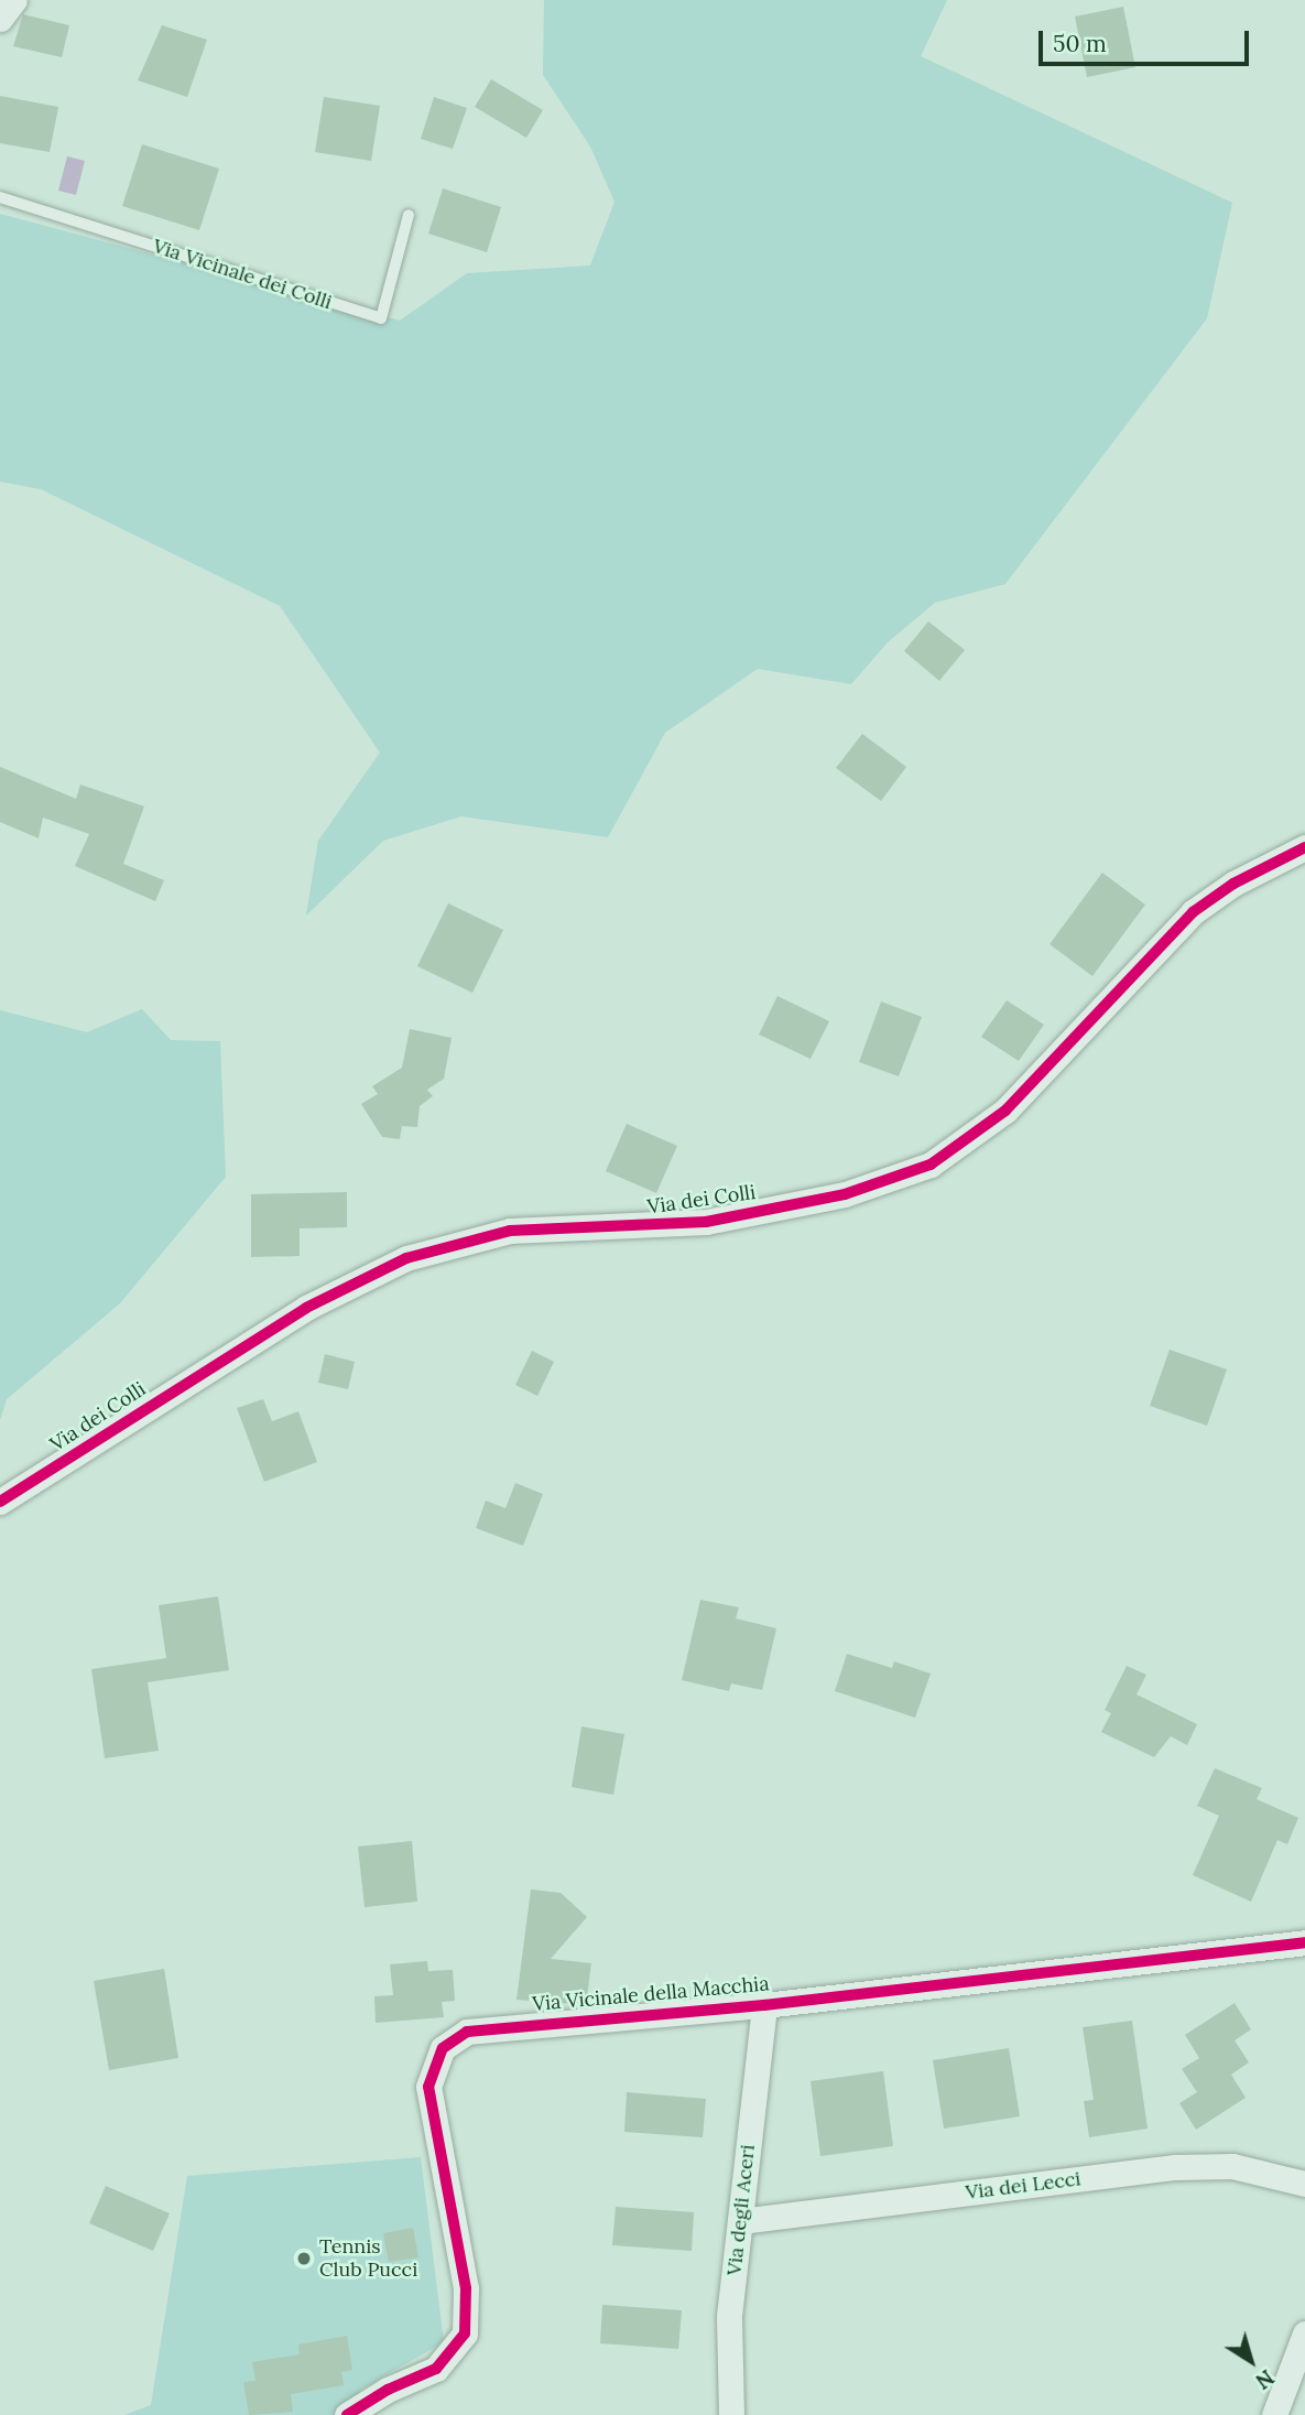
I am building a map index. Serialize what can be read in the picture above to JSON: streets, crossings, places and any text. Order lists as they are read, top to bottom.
{
  "streets": {
    "street": [
      "Via dei Colli",
      "Via Vicinale della Macchia",
      "Via dei Lecci",
      "Via degli Aceri"
    ],
    "lane": ["Via Vicinale dei Colli"]
  },
  "crossings": [
    ["Via Vicinale della Macchia", "Via degli Aceri"],
    ["Via dei Lecci", "Via degli Aceri"]
  ],
  "places": ["Tennis Club Pucci"],
  "scale_bar": "50 m",
  "north": "bottom right"
}
